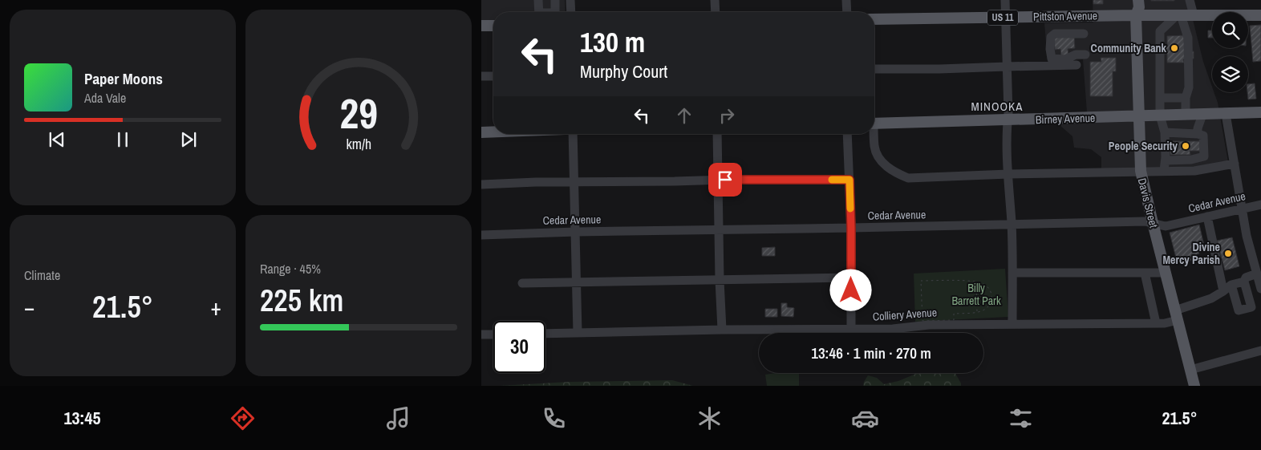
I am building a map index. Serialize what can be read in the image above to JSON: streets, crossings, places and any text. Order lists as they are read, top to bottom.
{
  "streets": {
    "main road": [
      "Pittston Avenue",
      "US 11",
      "Birney Avenue",
      "Davis Street"
    ],
    "street": ["Cedar Avenue", "Colliery Avenue"]
  },
  "crossings": [
    ["Pittston Avenue", "Davis Street"],
    ["Birney Avenue", "Davis Street"],
    ["Cedar Avenue", "Davis Street"],
    ["Davis Street", "Colliery Avenue"]
  ],
  "districts": ["MINOOKA"],
  "parks": ["Billy Barrett Park"],
  "places": ["Community Bank", "People Security", "Divine Mercy Parish"],
  "page": {
    "turn": ["130 m", "Murphy Court"],
    "song": ["Paper Moons", "Ada Vale"],
    "tile": [
      "Climate",
      ["Range · 45%", "225 km"]
    ],
    "heat": ["−", "21.5°", "+"],
    "limit": "30",
    "trip": "13:46 · 1 min · 270 m",
    "tabs": ["13:45", "21.5°"],
    "gauge": ["29", "km/h"]
  }
}
